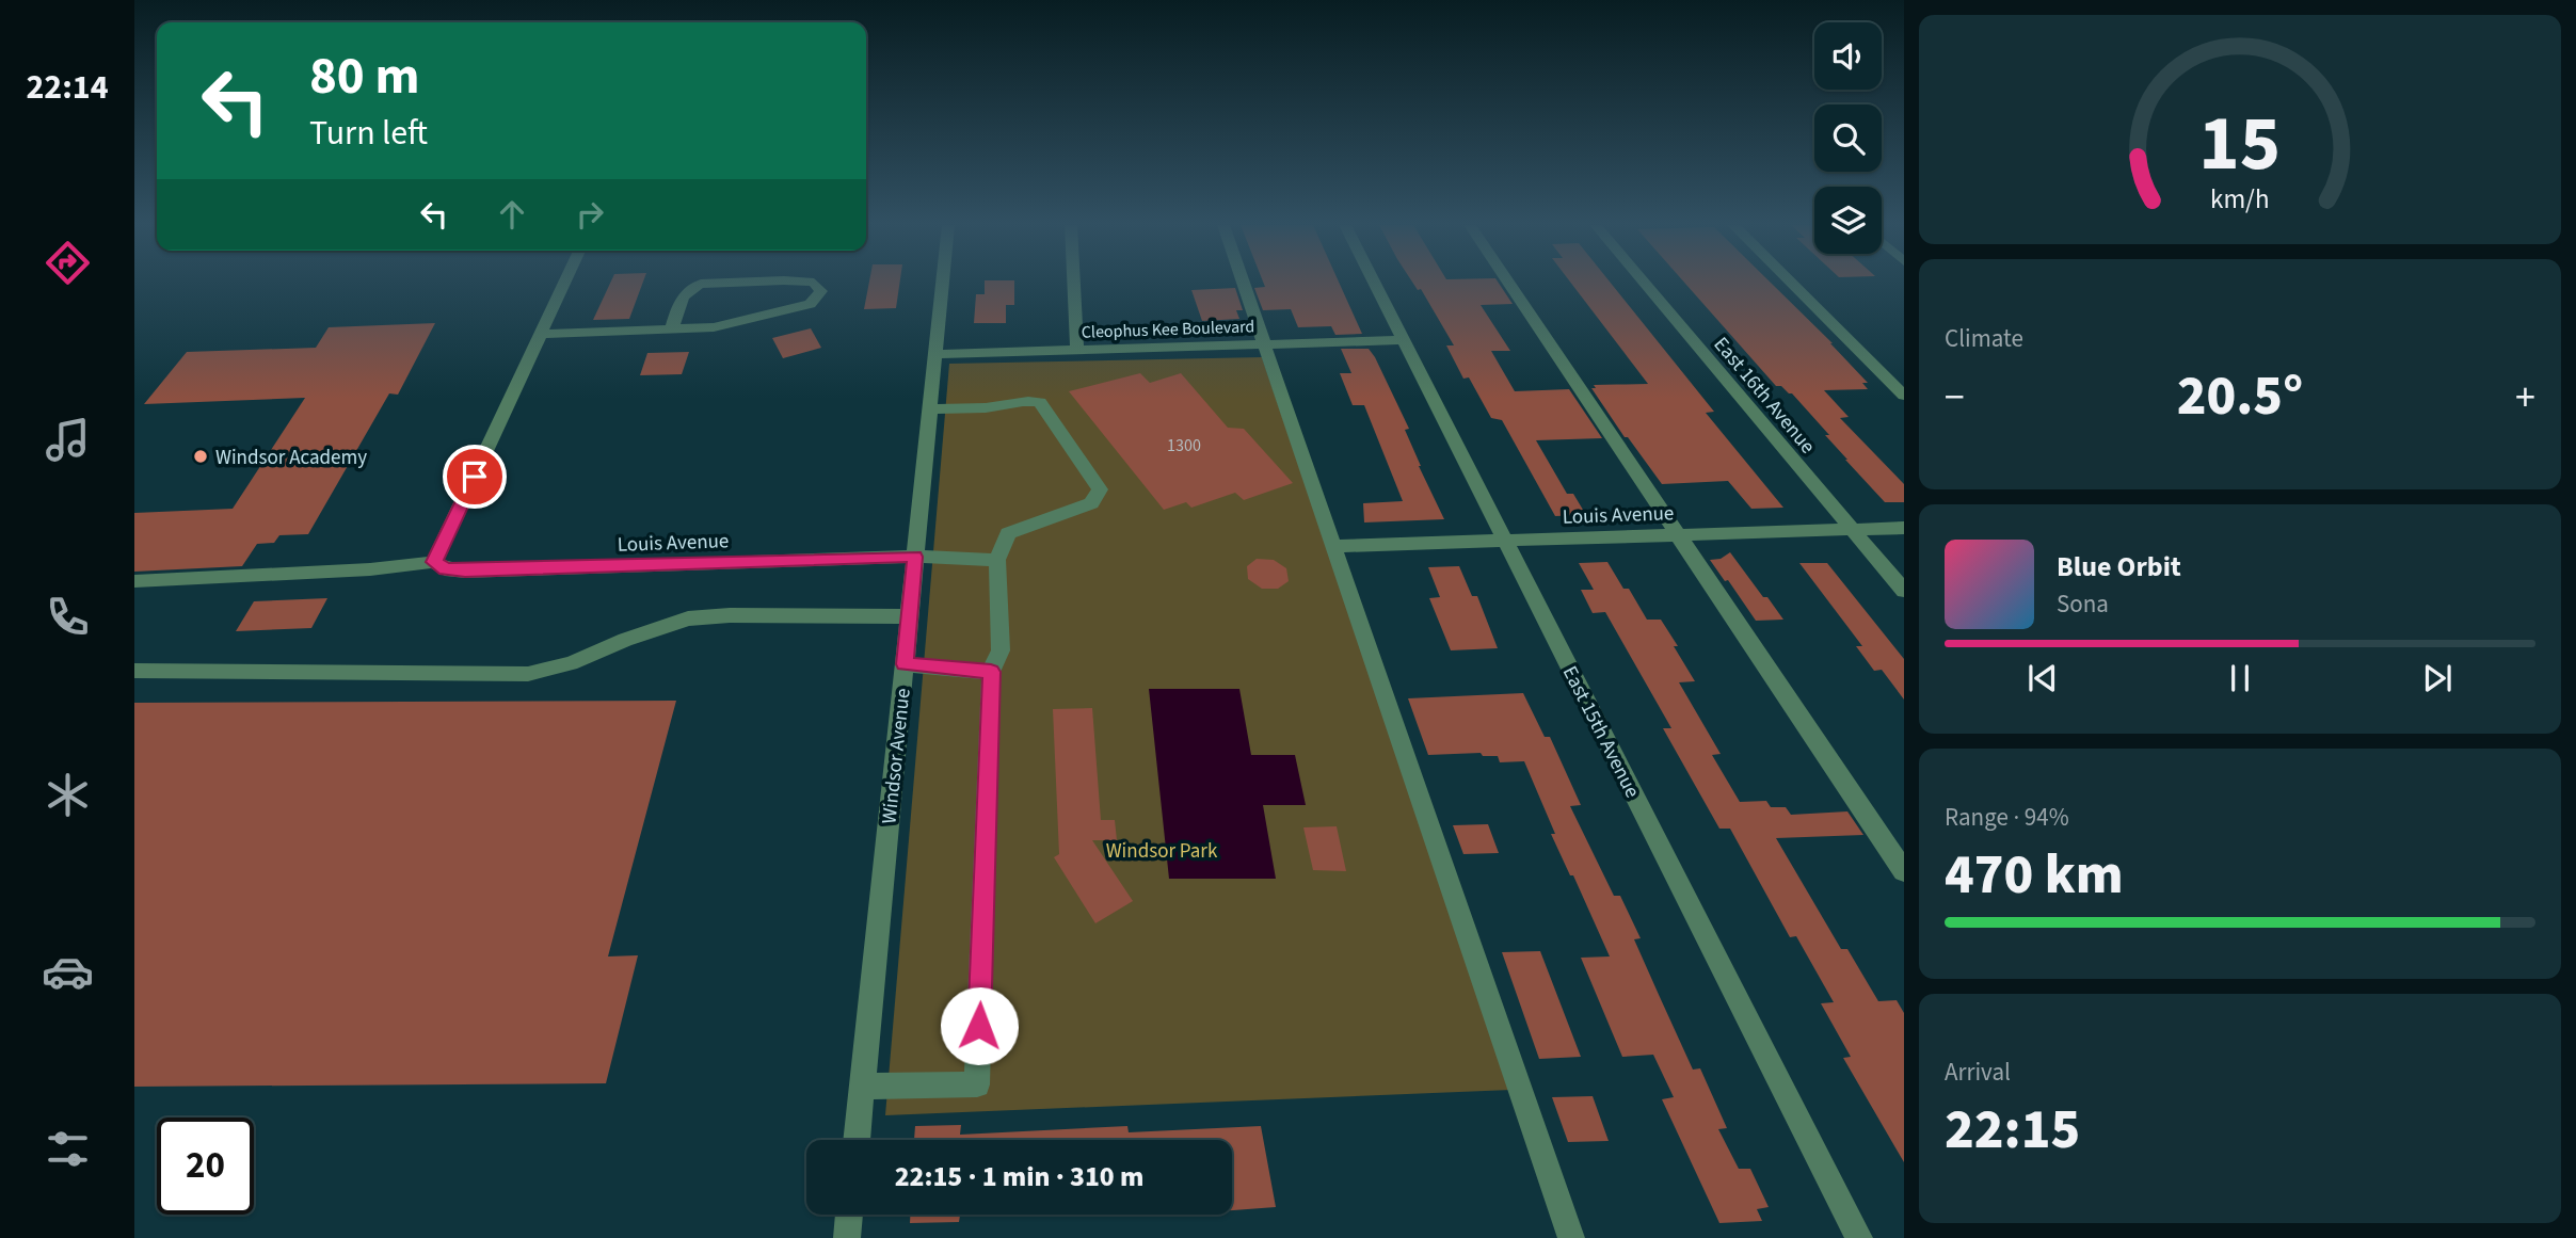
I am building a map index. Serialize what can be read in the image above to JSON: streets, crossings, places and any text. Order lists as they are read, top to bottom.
{
  "streets": {
    "street": [
      "Cleophus Kee Boulevard",
      "East 16th Avenue",
      "Louis Avenue",
      "East 15th Avenue",
      "Windsor Avenue"
    ]
  },
  "crossings": [
    ["Cleophus Kee Boulevard", "East 15th Avenue"],
    ["Cleophus Kee Boulevard", "Windsor Avenue"],
    ["East 16th Avenue", "Louis Avenue"],
    ["Louis Avenue", "East 15th Avenue"],
    ["Louis Avenue", "Windsor Avenue"]
  ],
  "parks": ["Windsor Park"],
  "places": ["Windsor Academy"],
  "house_numbers": ["1300"],
  "page": {
    "tabs": "22:14",
    "turn": ["80 m", "Turn left"],
    "tile": [
      "Climate",
      ["Range · 94%", "470 km"],
      ["Arrival", "22:15"]
    ],
    "heat": ["−", "20.5°", "+"],
    "song": ["Blue Orbit", "Sona"],
    "limit": "20",
    "trip": "22:15 · 1 min · 310 m",
    "gauge": ["15", "km/h"]
  }
}
